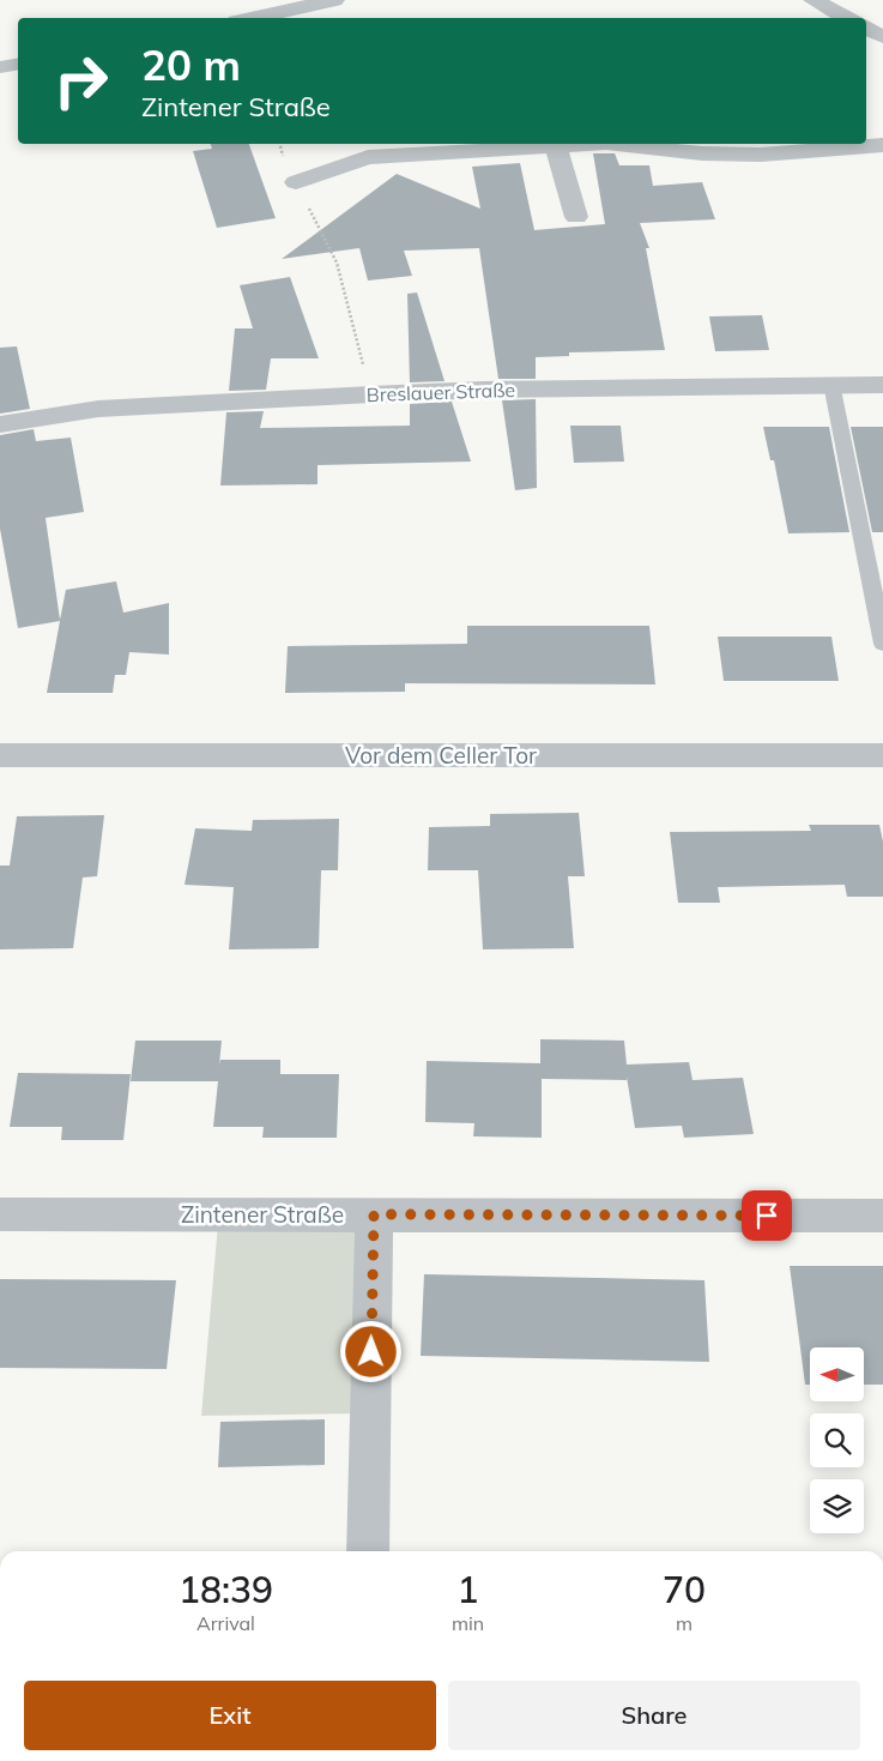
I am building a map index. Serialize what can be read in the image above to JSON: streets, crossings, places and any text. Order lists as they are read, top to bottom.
{
  "streets": {
    "street": ["Breslauer Straße", "Vor dem Celler Tor", "Zintener Straße"]
  },
  "north": "left",
  "page": {
    "turn": ["20 m", "Zintener Straße"],
    "eta": [
      "18:39",
      "Arrival",
      "1",
      "min",
      "70",
      "m"
    ],
    "buttons": ["Exit", "Share"]
  }
}
